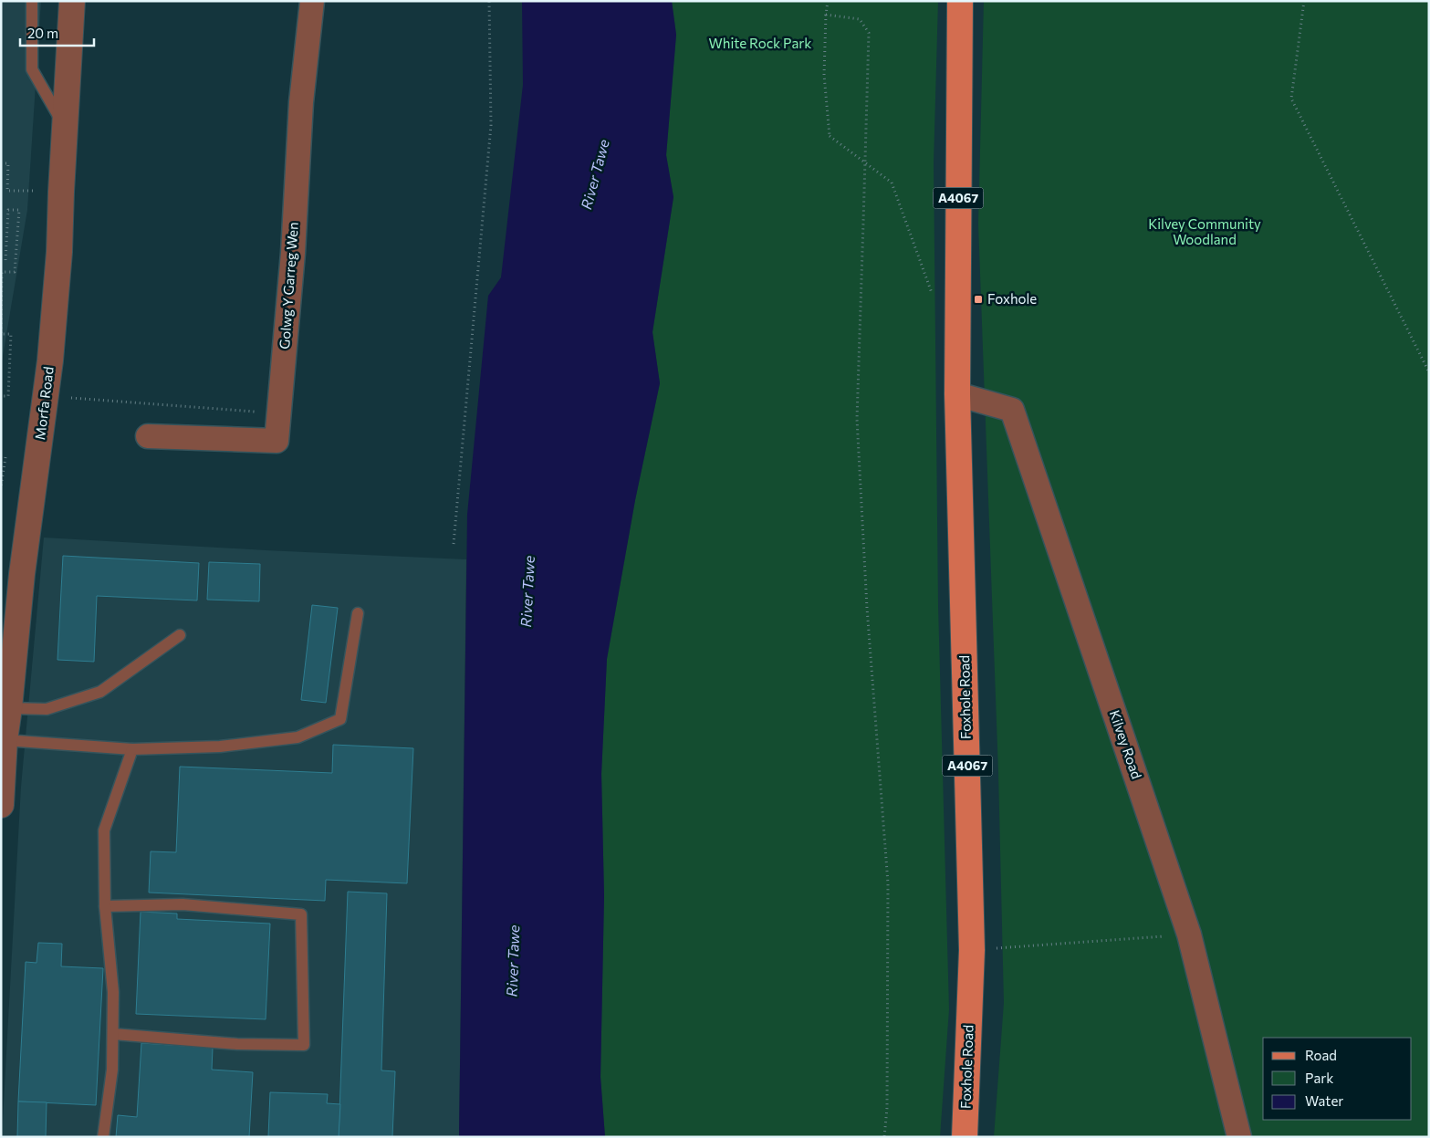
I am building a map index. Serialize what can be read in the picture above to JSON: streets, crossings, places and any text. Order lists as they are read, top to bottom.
{
  "streets": {
    "main road": ["A4067", "Foxhole Road"],
    "street": ["Golwg Y Garreg Wen", "Morfa Road", "Kilvey Road"]
  },
  "crossings": [
    ["A4067", "Foxhole Road"],
    ["A4067", "Kilvey Road"],
    ["Foxhole Road", "Kilvey Road"]
  ],
  "water": ["River Tawe"],
  "parks": ["White Rock Park", "Kilvey Community Woodland"],
  "places": {
    "transit": ["Foxhole"]
  },
  "legend": ["Road", "Park", "Water"],
  "scale_bar": "20 m"
}
